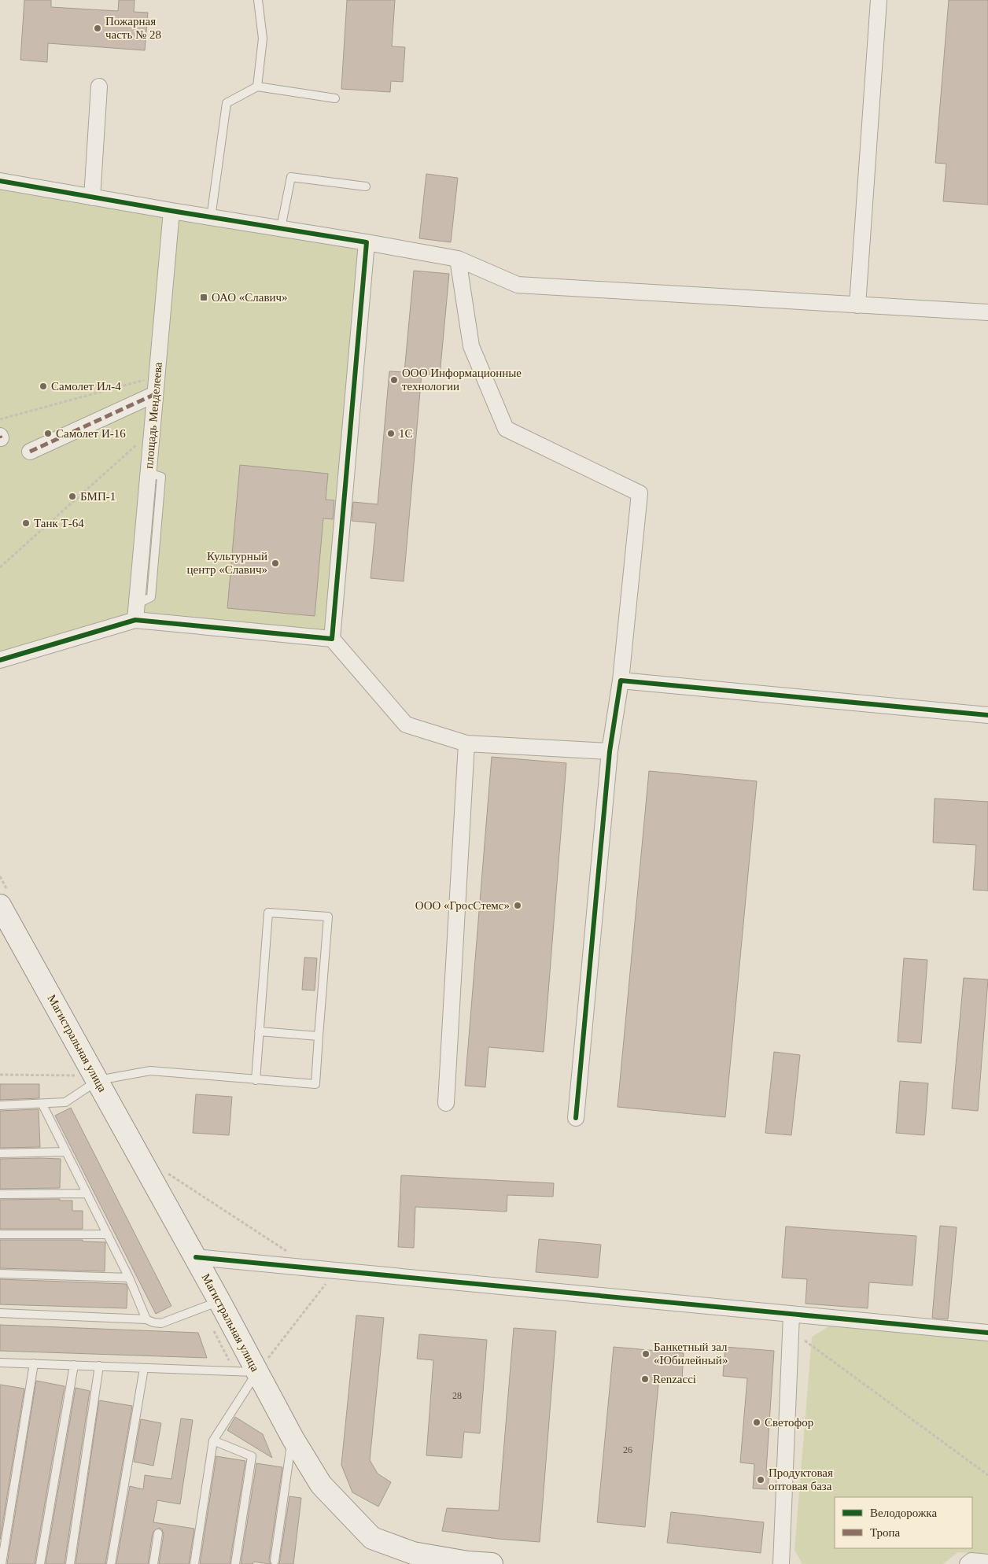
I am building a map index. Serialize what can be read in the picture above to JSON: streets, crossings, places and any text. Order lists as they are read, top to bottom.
{
  "streets": {
    "main road": ["Магистральная улица"],
    "street": ["площадь Менделеева"]
  },
  "places": {
    "other": [
      "Пожарная часть № 28",
      "ООО Информационные технологии",
      "Самолет Ил-4",
      "Самолет И-16",
      "1С",
      "БМП-1",
      "Танк Т-64",
      "Культурный центр «Славич»",
      "ООО «ГросСтемс»",
      "Банкетный зал «Юбилейный»",
      "Renzacci",
      "Светофор",
      "Продуктовая оптовая база"
    ],
    "transit": ["ОАО «Славич»"]
  },
  "house_numbers": ["28", "26"],
  "legend": ["Велодорожка", "Тропа"]
}
